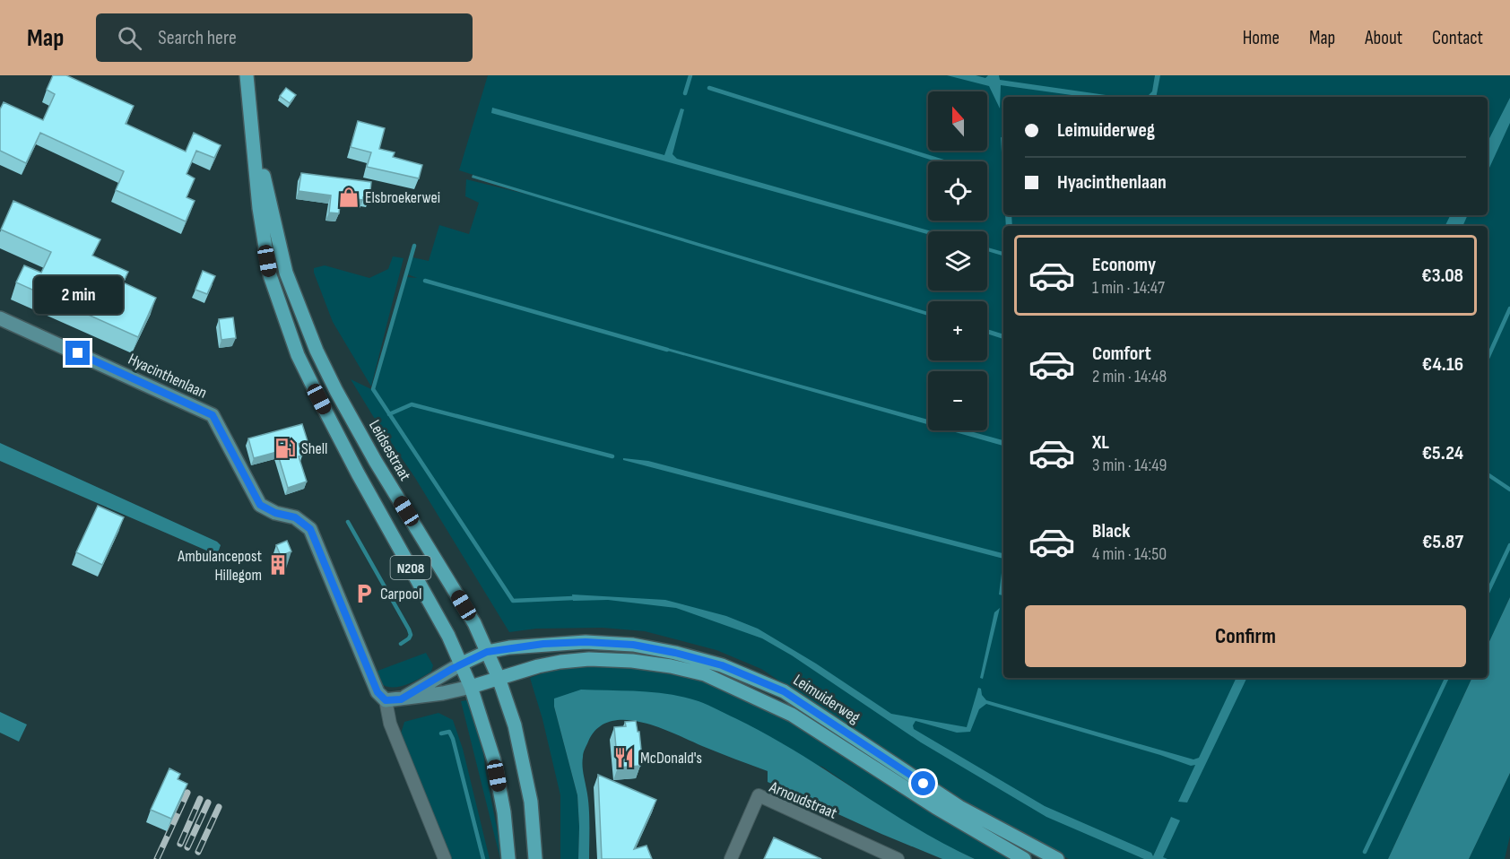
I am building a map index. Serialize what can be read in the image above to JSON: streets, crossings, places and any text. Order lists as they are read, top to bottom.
{
  "streets": {
    "main road": ["Leidsestraat", "N208", "Leimuiderweg"],
    "street": ["Hyacinthenlaan", "Arnoudstraat"]
  },
  "crossings": [
    ["Leidsestraat", "Leimuiderweg"]
  ],
  "places": {
    "shop": ["Elsbroekerwei"],
    "fuel station": ["Shell"],
    "building": ["Ambulancepost Hillegom"],
    "parking": ["Carpool"],
    "restaurant": ["McDonald's"]
  },
  "north": "top",
  "page": {
    "header": "Map",
    "search": "Search here",
    "nav": [
      "Home",
      "Map",
      "About",
      "Contact"
    ],
    "map_buttons": ["+", "−"],
    "banner": ["Leimuiderweg", "Hyacinthenlaan"],
    "list": [
      {
        "name": "Economy",
        "note": "1 min · 14:47",
        "value": "€3.08"
      },
      {
        "name": "Comfort",
        "note": "2 min · 14:48",
        "value": "€4.16"
      },
      {
        "name": "XL",
        "note": "3 min · 14:49",
        "value": "€5.24"
      },
      {
        "name": "Black",
        "note": "4 min · 14:50",
        "value": "€5.87"
      }
    ],
    "bubble": "2 min",
    "buttons": "Confirm"
  }
}
